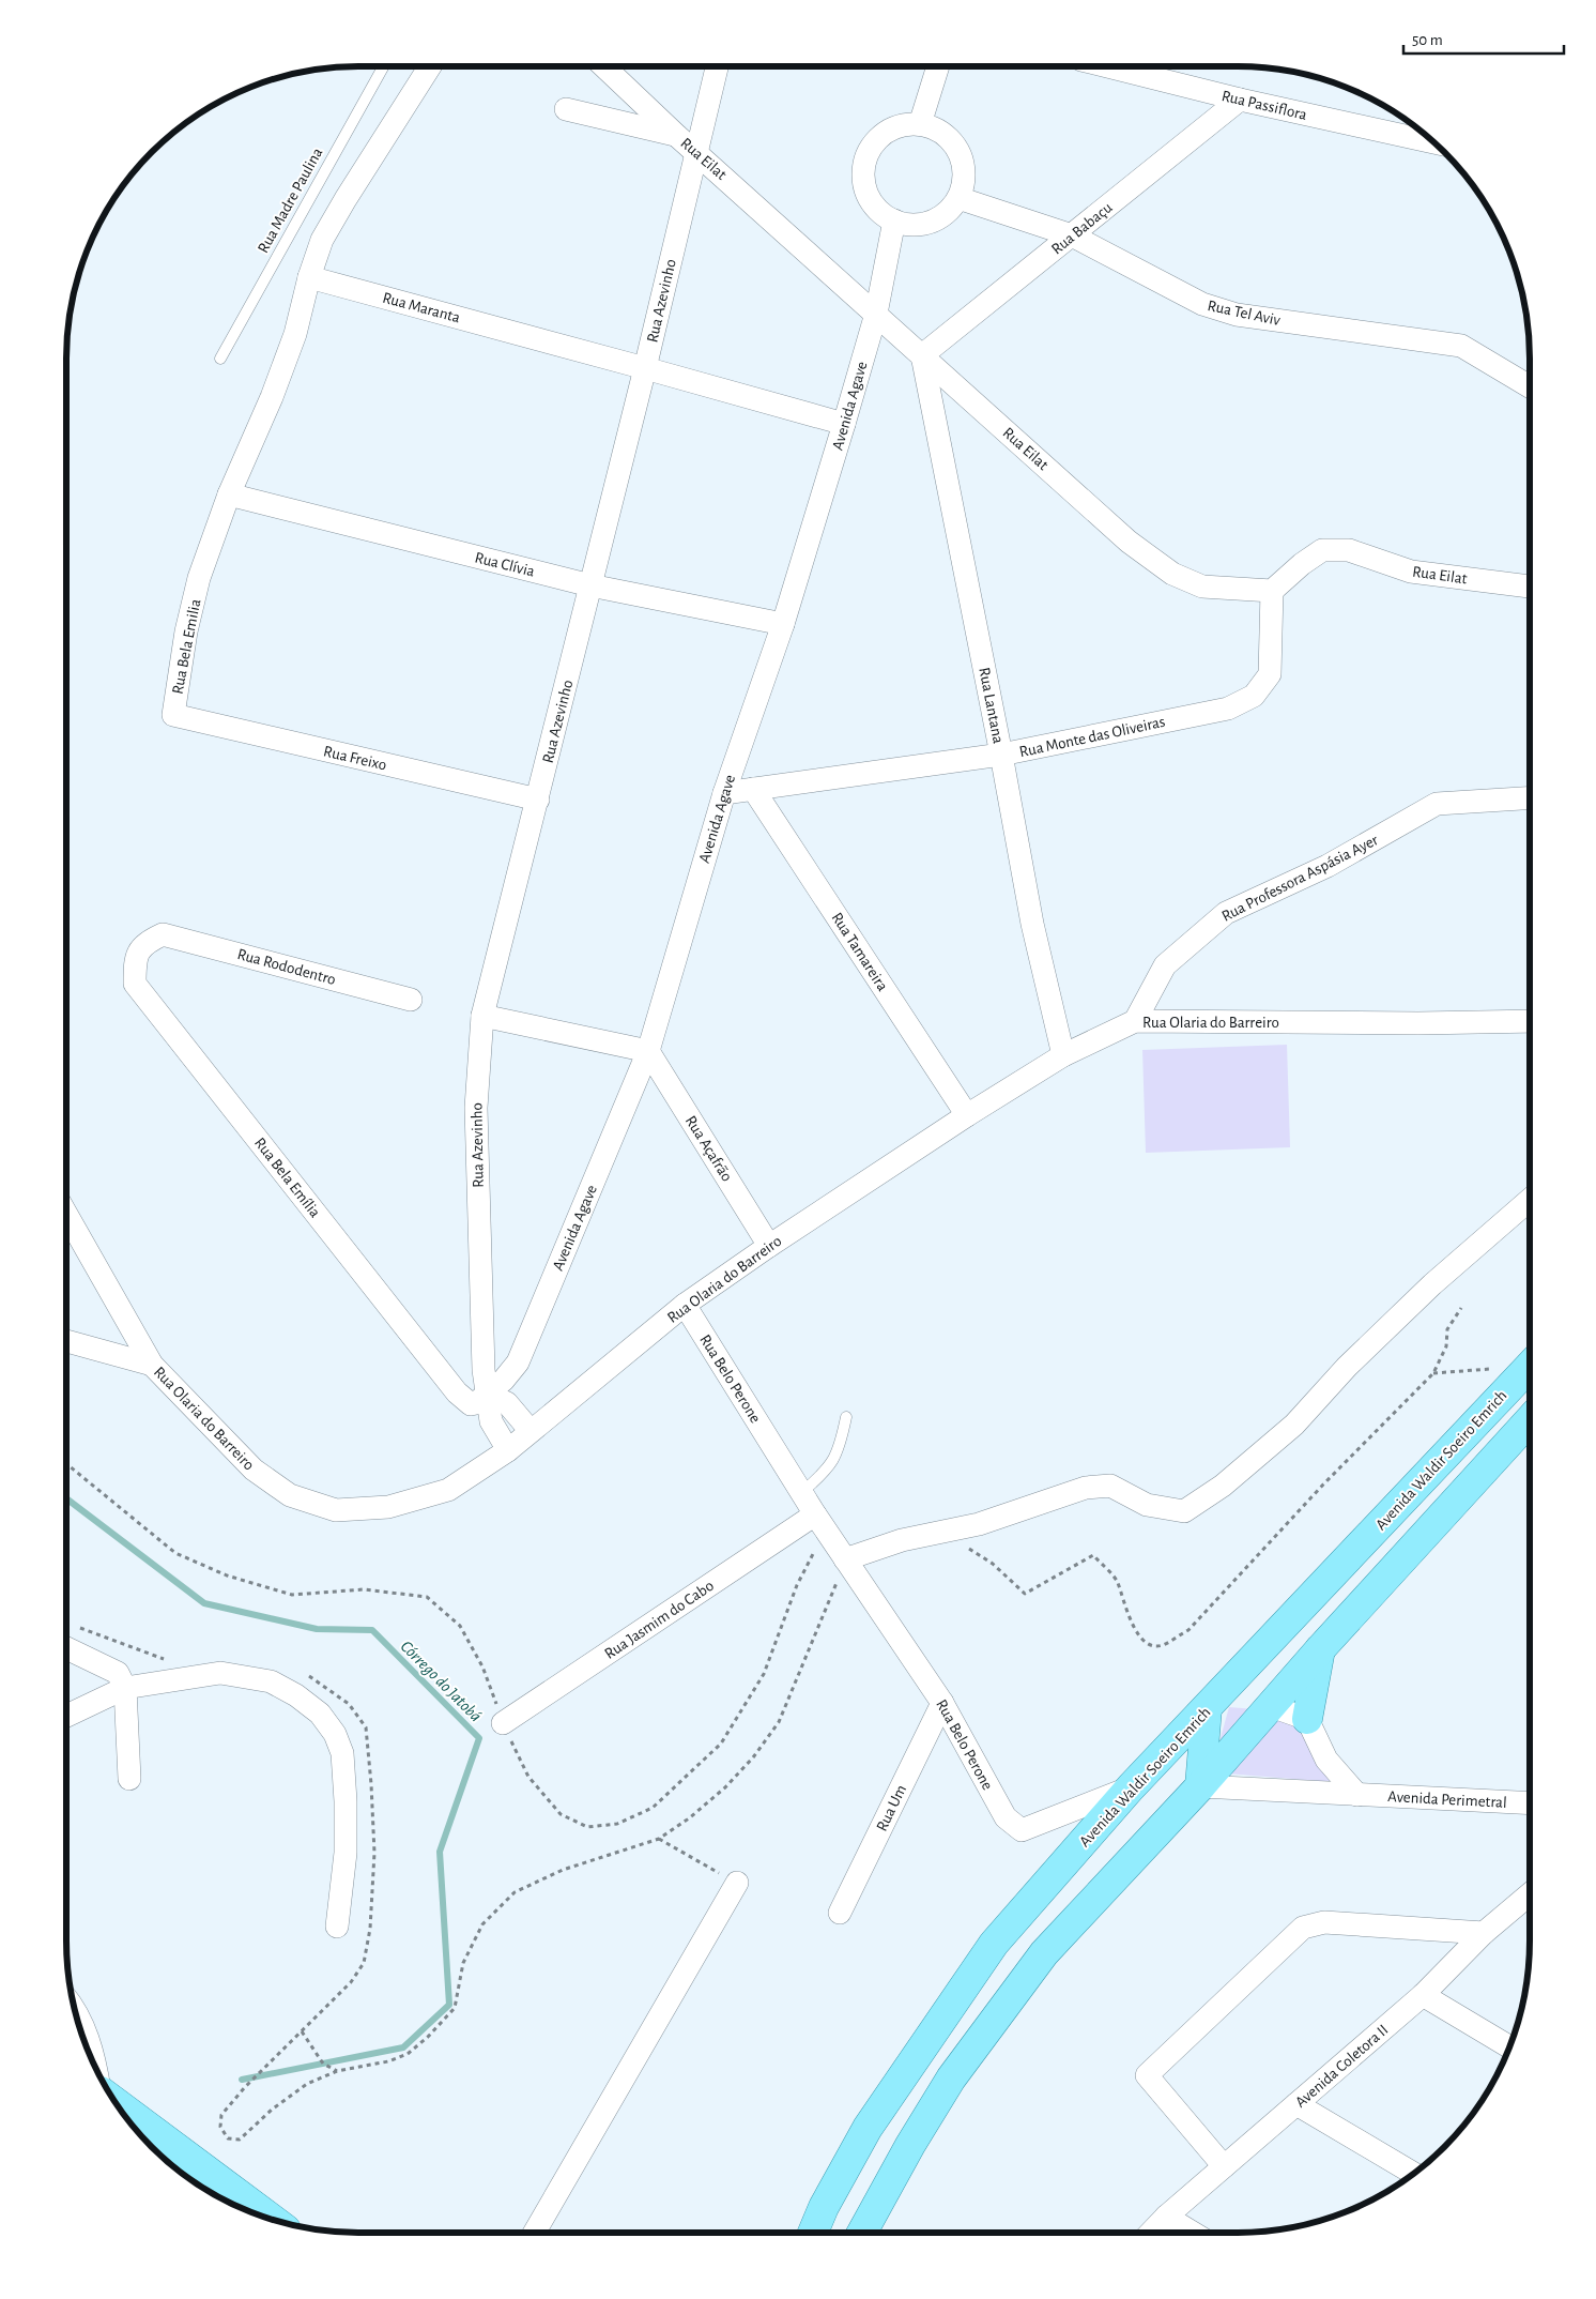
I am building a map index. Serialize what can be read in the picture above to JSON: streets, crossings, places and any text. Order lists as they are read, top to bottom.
{
  "streets": {
    "main road": ["Avenida Waldir Soeiro Emrich"],
    "street": [
      "Rua Passiflora",
      "Rua Eilat",
      "Rua Babaçu",
      "Rua Azevinho",
      "Rua Maranta",
      "Rua Tel Aviv",
      "Avenida Agave",
      "Rua Clívia",
      "Rua Bela Emilia",
      "Rua Lantana",
      "Rua Monte das Oliveiras",
      "Rua Freixo",
      "Rua Professora Aspásia Ayer",
      "Rua Tamareira",
      "Rua Rododentro",
      "Rua Olaria do Barreiro",
      "Rua Açafrão",
      "Rua Bela Emília",
      "Rua Belo Perone",
      "Rua Jasmim do Cabo",
      "Avenida Perimetral",
      "Rua Um",
      "Avenida Coletora II"
    ],
    "lane": ["Rua Madre Paulina"]
  },
  "crossings": [
    ["Rua Passiflora", "Rua Babaçu"],
    ["Rua Eilat", "Rua Babaçu"],
    ["Rua Eilat", "Rua Azevinho"],
    ["Rua Eilat", "Avenida Agave"],
    ["Rua Eilat", "Rua Lantana"],
    ["Rua Eilat", "Rua Monte das Oliveiras"],
    ["Rua Babaçu", "Rua Tel Aviv"],
    ["Rua Babaçu", "Rua Lantana"],
    ["Rua Azevinho", "Rua Maranta"],
    ["Rua Azevinho", "Avenida Agave"],
    ["Rua Azevinho", "Rua Clívia"],
    ["Rua Azevinho", "Rua Freixo"],
    ["Rua Azevinho", "Rua Olaria do Barreiro"],
    ["Rua Azevinho", "Rua Bela Emília"],
    ["Rua Maranta", "Avenida Agave"],
    ["Rua Tel Aviv", "Avenida Agave"],
    ["Avenida Agave", "Rua Clívia"],
    ["Avenida Agave", "Rua Monte das Oliveiras"],
    ["Avenida Agave", "Rua Açafrão"],
    ["Avenida Agave", "Rua Bela Emília"],
    ["Rua Clívia", "Rua Bela Emilia"],
    ["Rua Bela Emilia", "Rua Freixo"],
    ["Rua Lantana", "Rua Monte das Oliveiras"],
    ["Rua Lantana", "Rua Olaria do Barreiro"],
    ["Rua Monte das Oliveiras", "Rua Tamareira"],
    ["Rua Professora Aspásia Ayer", "Rua Olaria do Barreiro"],
    ["Rua Tamareira", "Rua Olaria do Barreiro"],
    ["Rua Rododentro", "Rua Bela Emília"],
    ["Rua Olaria do Barreiro", "Rua Açafrão"],
    ["Rua Olaria do Barreiro", "Rua Belo Perone"],
    ["Rua Belo Perone", "Avenida Waldir Soeiro Emrich"],
    ["Rua Belo Perone", "Rua Jasmim do Cabo"],
    ["Rua Belo Perone", "Rua Um"]
  ],
  "water": ["Córrego do Jatobá"],
  "scale_bar": "50 m"
}
